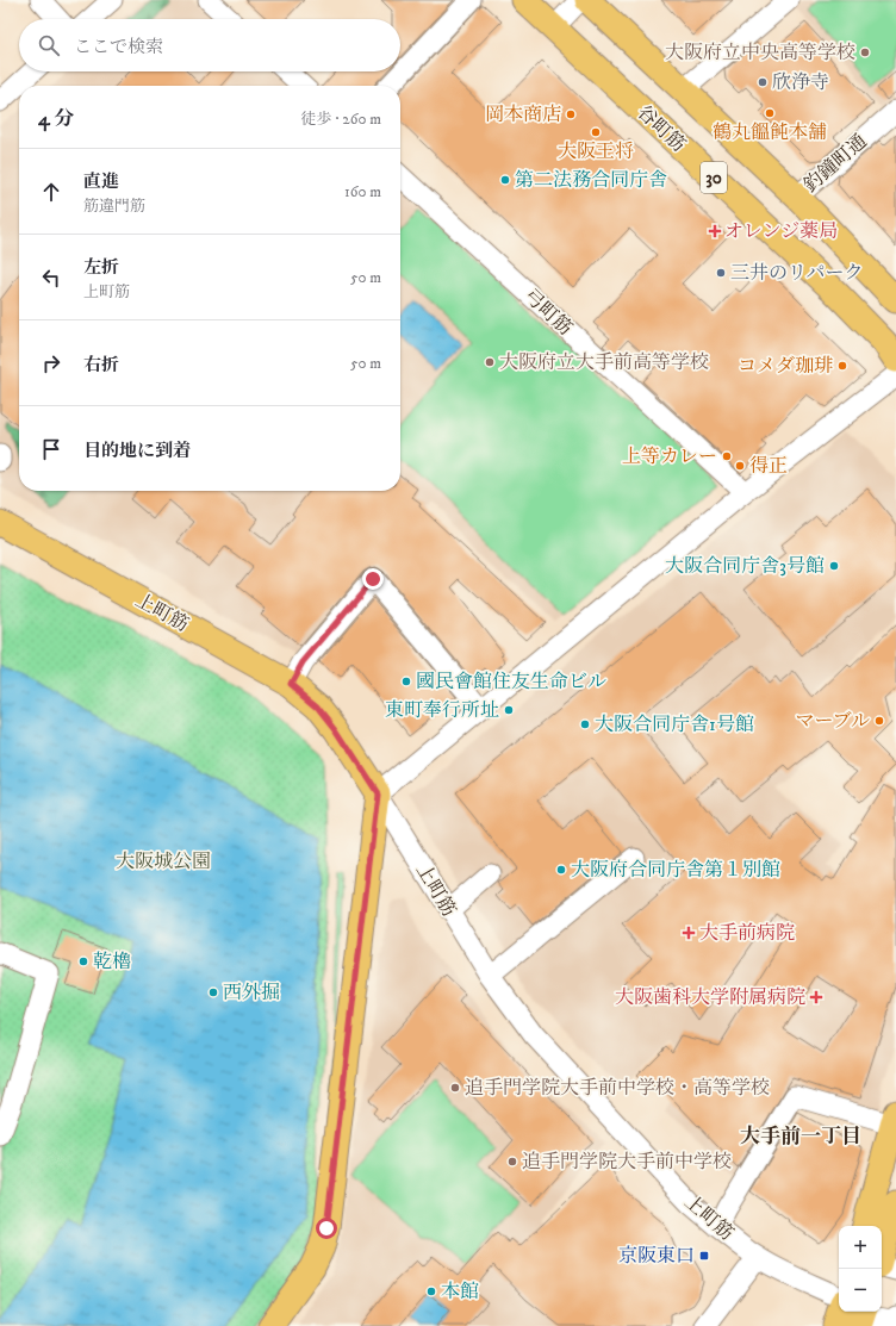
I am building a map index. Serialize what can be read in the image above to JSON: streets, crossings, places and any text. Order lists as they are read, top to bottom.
{
  "streets": {
    "main road": ["谷町筋", "30", "上町筋"],
    "street": ["釣鐘町通", "弓町筋"]
  },
  "crossings": [
    ["釣鐘町通", "30"]
  ],
  "districts": ["大手前一丁目"],
  "parks": ["大阪城公園"],
  "places": {
    "other": [
      "大阪府立中央高等学校",
      "欣浄寺",
      "鶴丸饂飩本舗",
      "岡本商店",
      "大阪王将",
      "第二法務合同庁舎",
      "三井のリパーク",
      "大阪府立大手前高等学校",
      "コメダ珈琲",
      "上等カレー",
      "得正",
      "大阪合同庁舎3号館",
      "國民會館住友生命ビル",
      "東町奉行所址",
      "マーブル",
      "大阪合同庁舎1号館",
      "大阪府合同庁舎第１別館",
      "乾櫓",
      "西外掘",
      "追手門学院大手前中学校・高等学校",
      "追手門学院大手前中学校",
      "本館"
    ],
    "health": ["オレンジ薬局", "大手前病院", "大阪歯科大学附属病院"],
    "transit": ["京阪東口"]
  },
  "page": {
    "search": "ここで検索",
    "heading": ["4 分", "徒歩 · 260 m"],
    "list": [
      ["直進", "筋違門筋", "160 m"],
      ["左折", "上町筋", "50 m"],
      ["右折", "50 m"],
      "目的地に到着"
    ],
    "map_buttons": ["+", "−"]
  }
}
